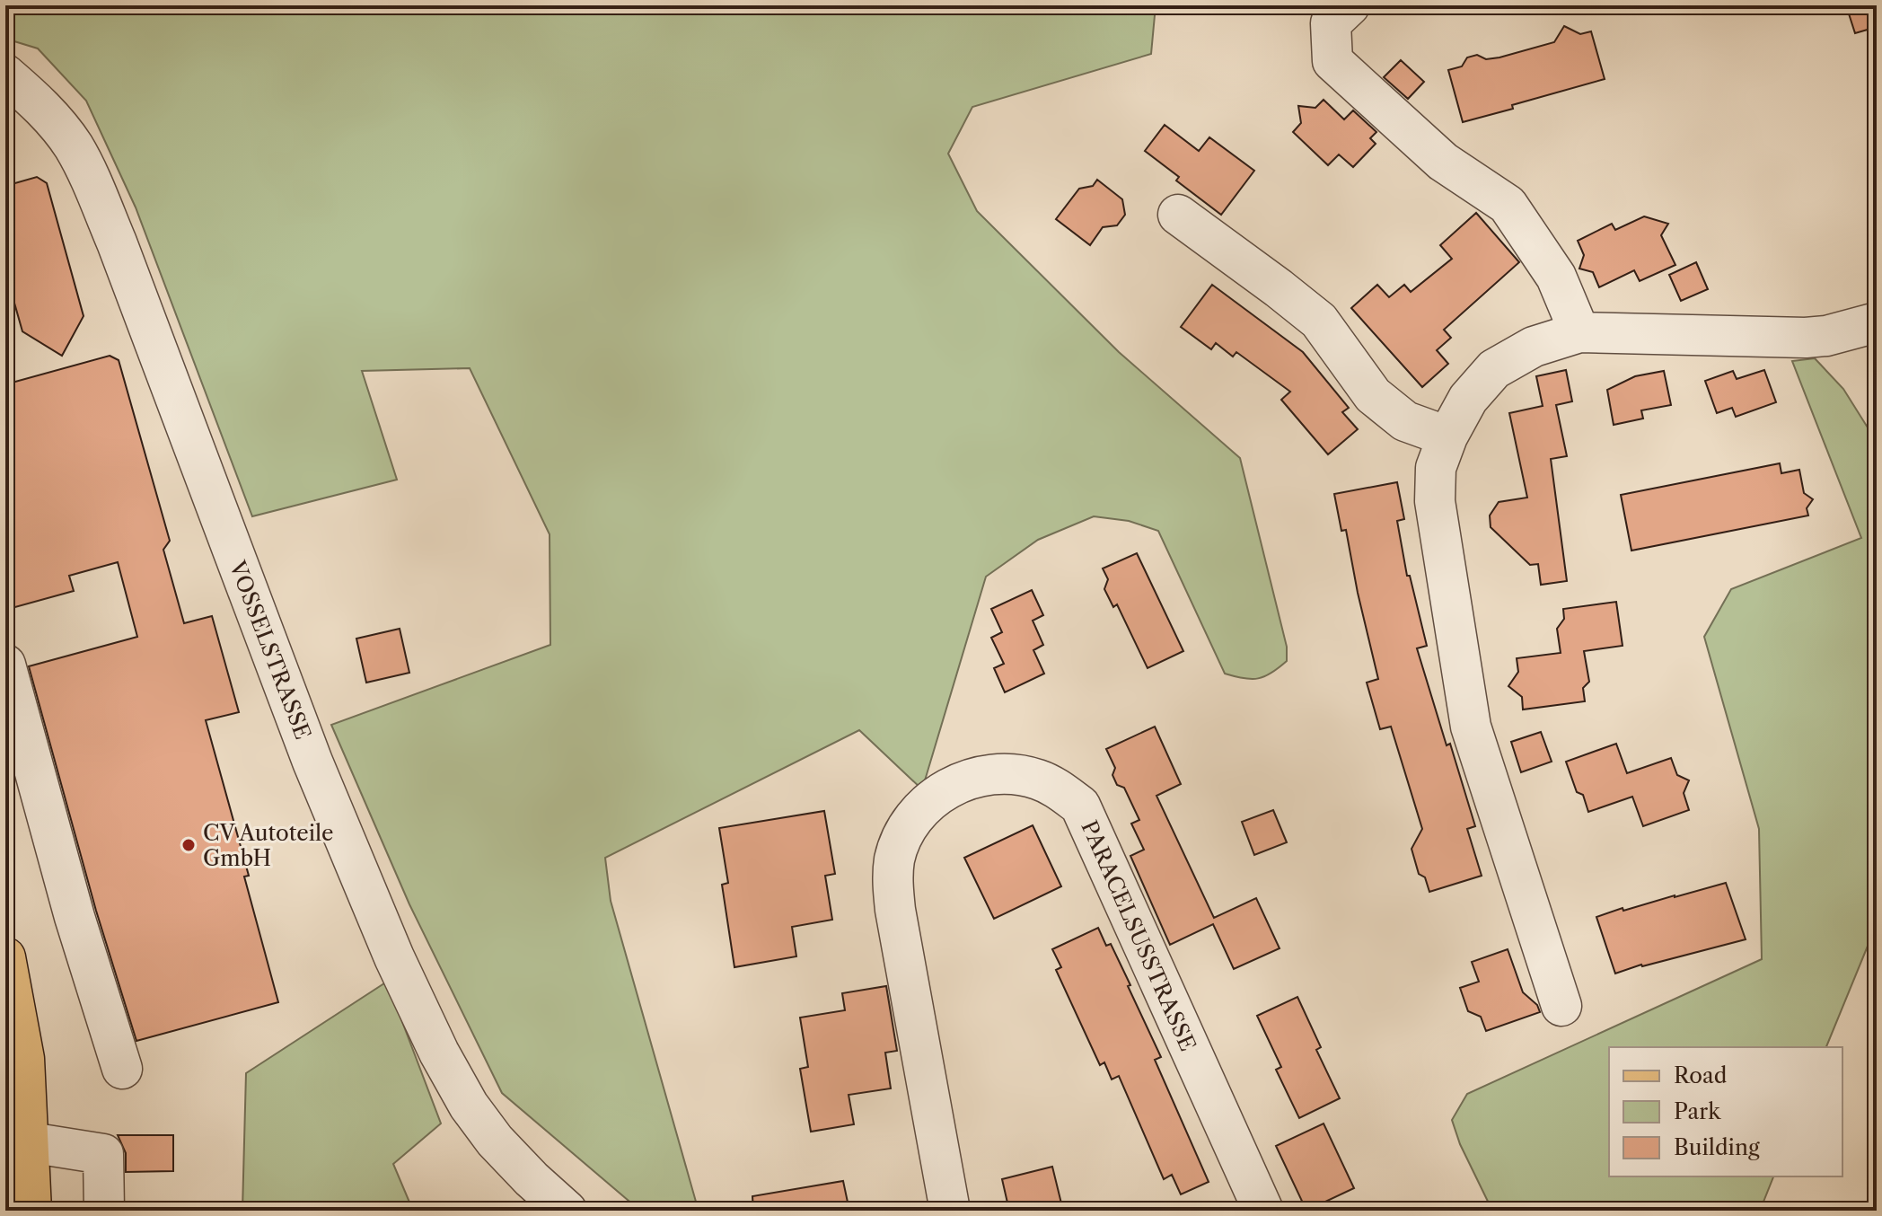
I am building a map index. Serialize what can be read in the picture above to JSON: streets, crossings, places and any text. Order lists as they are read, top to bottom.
{
  "streets": {
    "street": ["VOSSELSTRASSE", "PARACELSUSSTRASSE"]
  },
  "places": ["CV Autoteile GmbH"],
  "legend": ["Road", "Park", "Building"]
}
